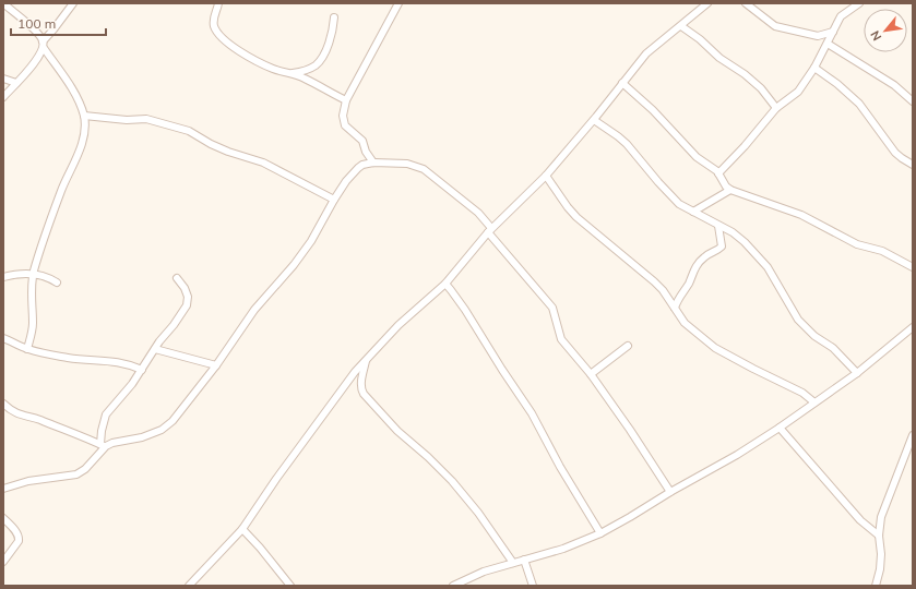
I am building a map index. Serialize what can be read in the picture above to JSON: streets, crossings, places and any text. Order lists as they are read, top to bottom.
{
  "scale_bar": "100 m",
  "north": "bottom left"
}
